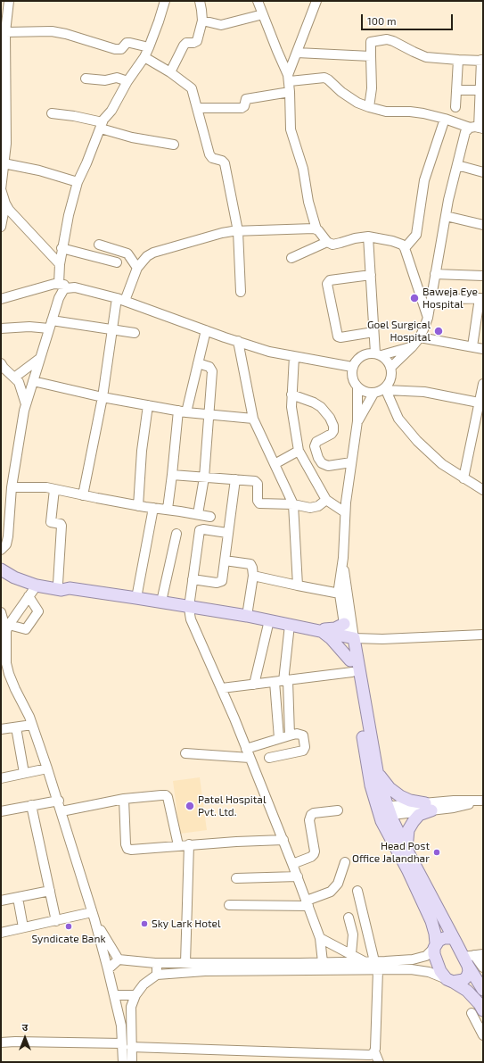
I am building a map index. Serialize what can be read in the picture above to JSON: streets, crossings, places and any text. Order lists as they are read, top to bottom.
{
  "places": [
    "Baweja Eye Hospital",
    "Goel Surgical Hospital",
    "Patel Hospital Pvt. Ltd.",
    "Head Post Office Jalandhar",
    "Sky Lark Hotel",
    "Syndicate Bank"
  ],
  "scale_bar": "100 m",
  "north": "top"
}
